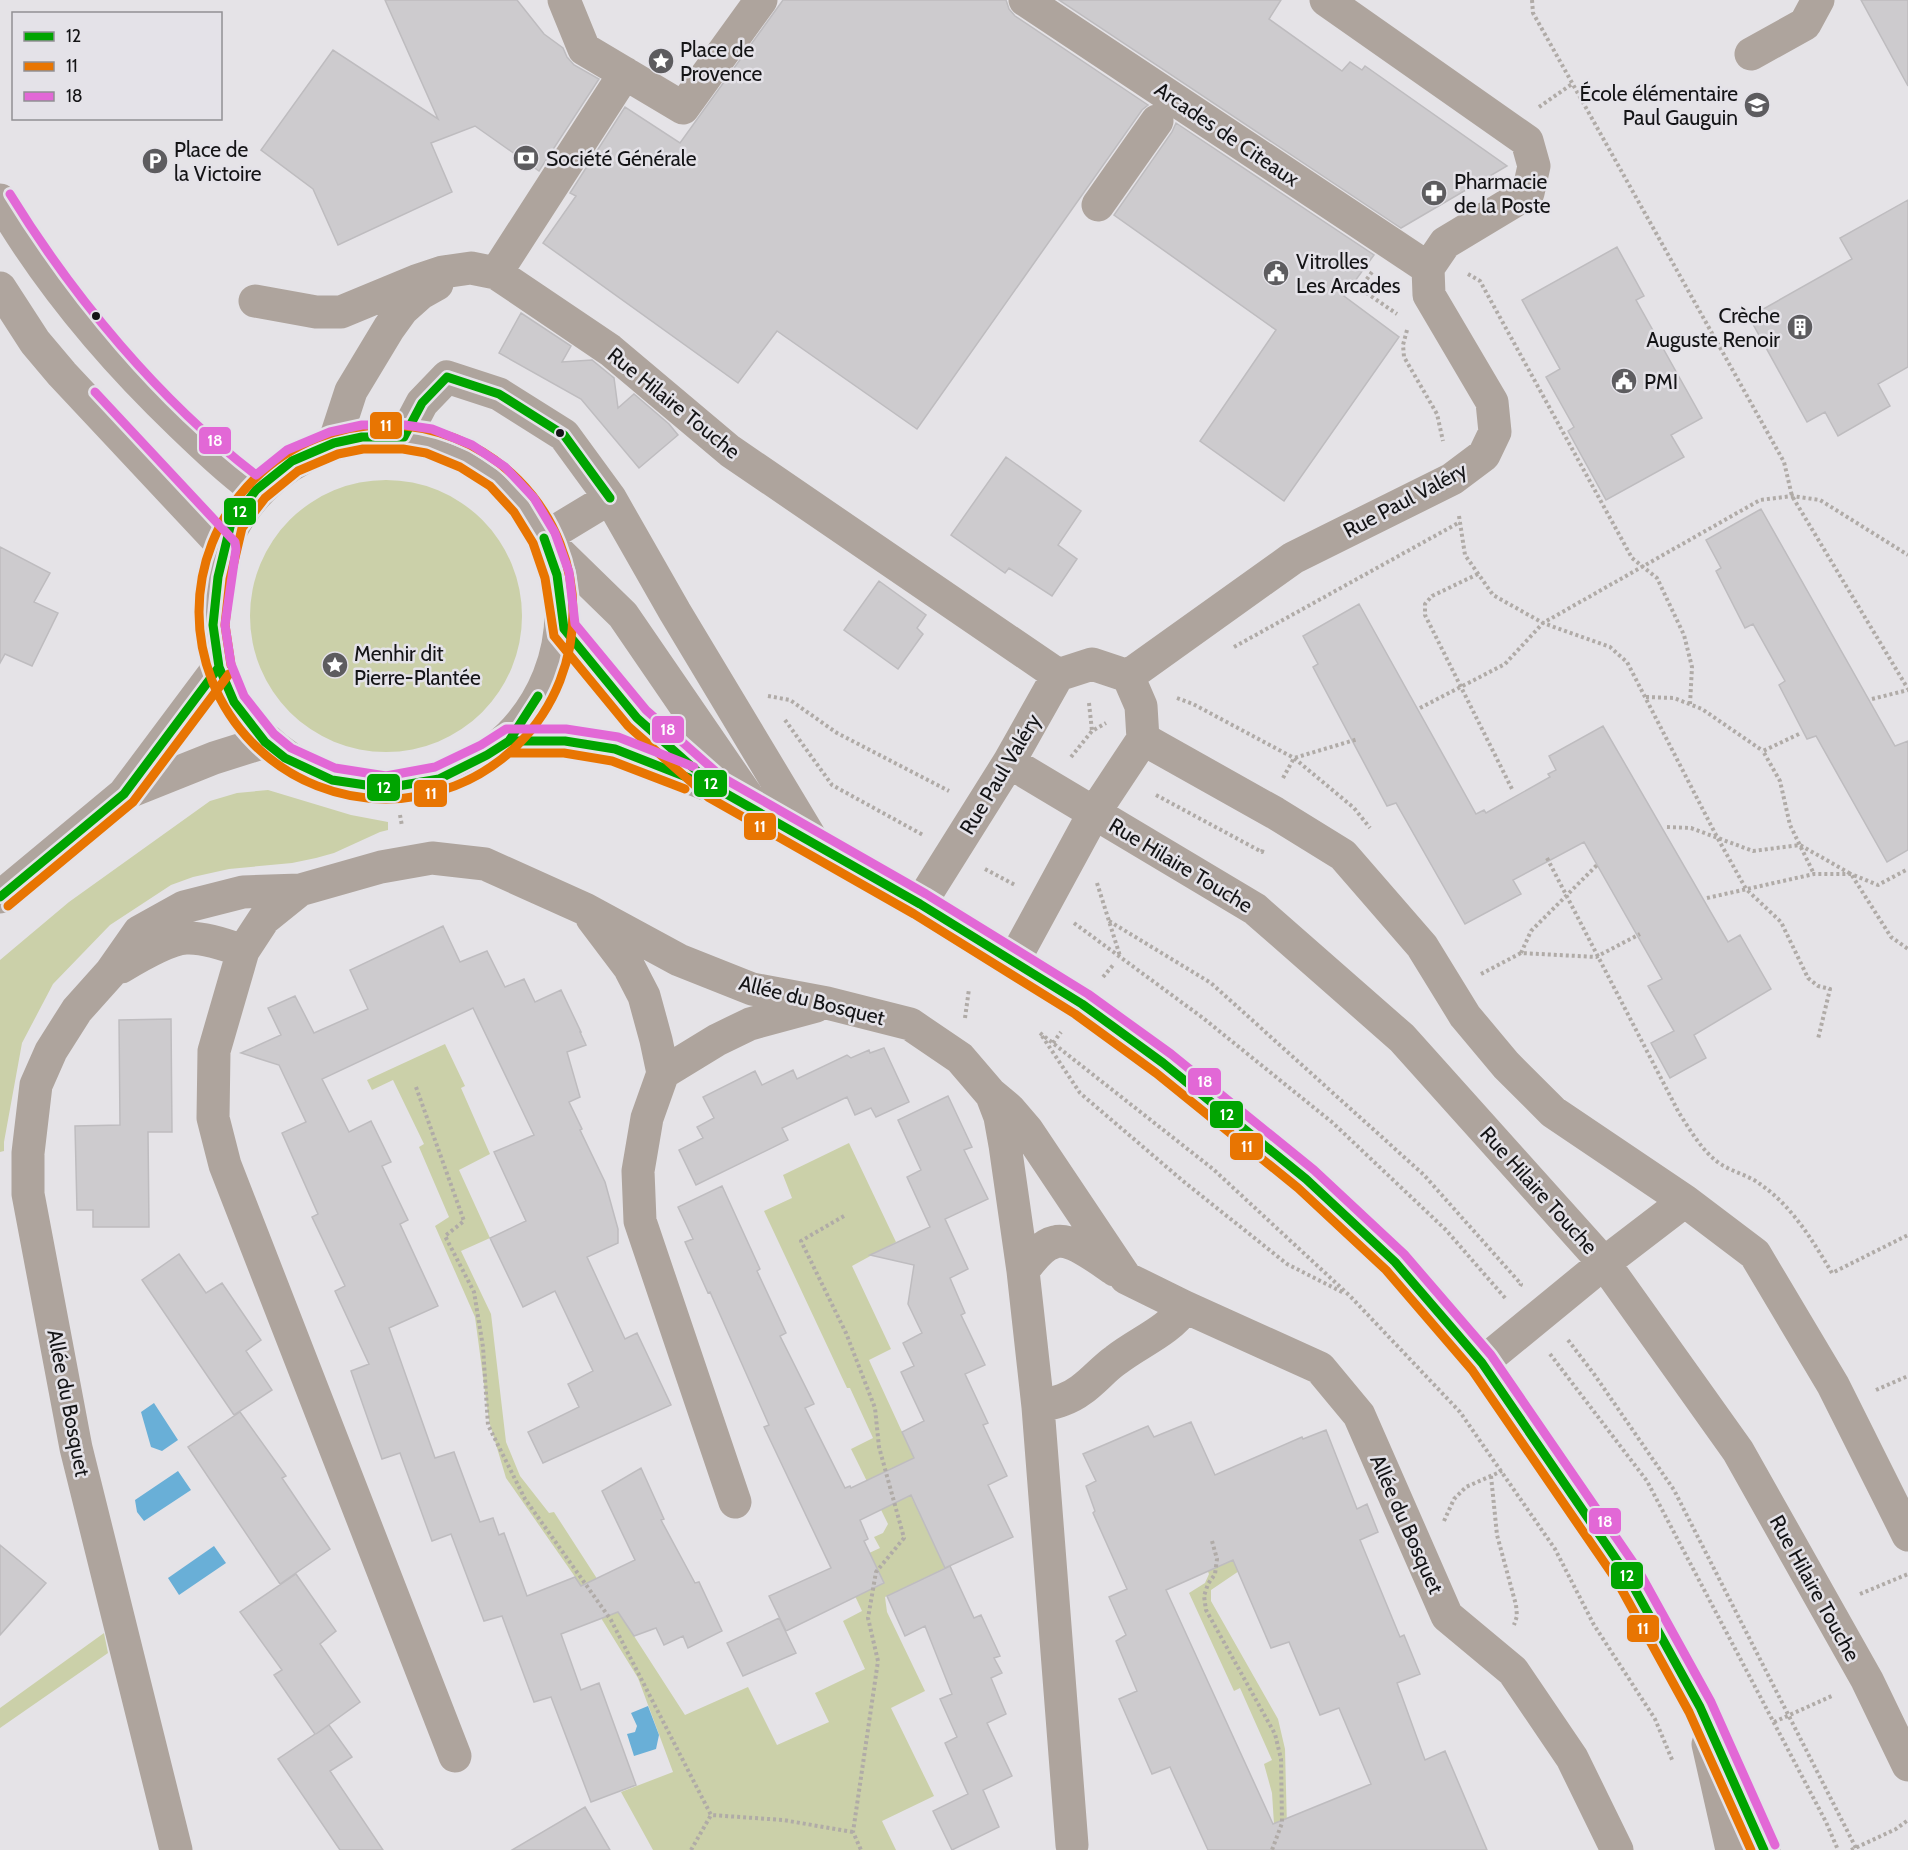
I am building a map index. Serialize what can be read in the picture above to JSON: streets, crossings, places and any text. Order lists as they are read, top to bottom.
{
  "streets": {
    "street": [
      "Arcades de Citeaux",
      "Rue Hilaire Touche",
      "Rue Paul Valéry",
      "Allée du Bosquet"
    ]
  },
  "crossings": [
    ["Arcades de Citeaux", "Rue Paul Valéry"],
    ["Rue Hilaire Touche", "Rue Paul Valéry"]
  ],
  "places": {
    "place": ["Place de Provence", "Menhir dit Pierre-Plantée"],
    "school or university": ["École élémentaire Paul Gauguin"],
    "bank": ["Société Générale"],
    "parking": ["Place de la Victoire"],
    "pharmacy": ["Pharmacie de la Poste"],
    "public building": ["Vitrolles Les Arcades", "PMI"],
    "building": ["Crèche Auguste Renoir"]
  },
  "lines": ["transit line 18", "transit line 12", "transit line 11"],
  "legend": ["12", "11", "18"]
}
